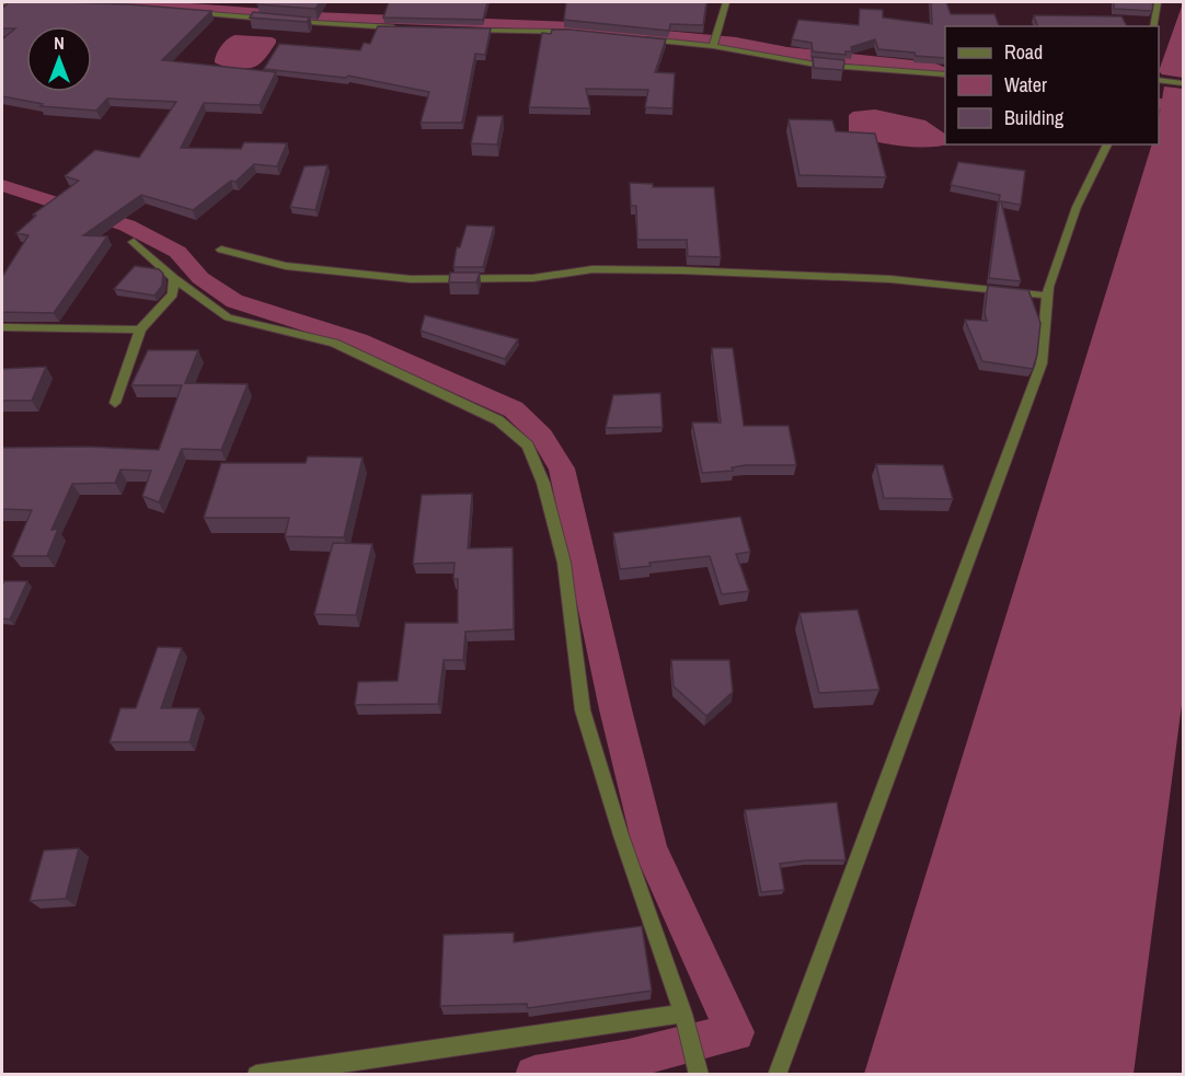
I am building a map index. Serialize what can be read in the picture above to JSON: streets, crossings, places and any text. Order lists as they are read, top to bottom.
{
  "legend": ["Road", "Water", "Building"],
  "north": "top"
}
